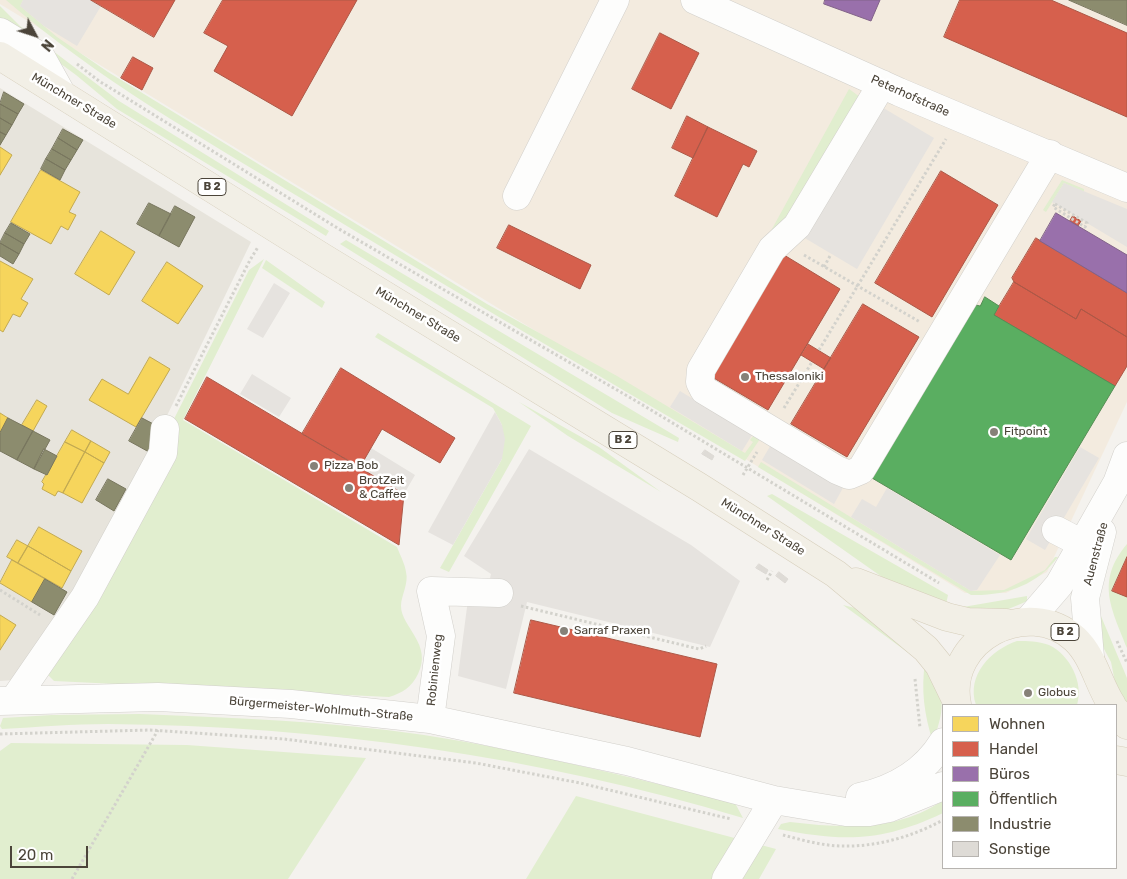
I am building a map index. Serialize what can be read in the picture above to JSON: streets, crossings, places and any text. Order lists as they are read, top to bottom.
{
  "streets": {
    "main road": ["Münchner Straße", "B 2"],
    "street": [
      "Peterhofstraße",
      "Auenstraße",
      "Robinienweg",
      "Bürgermeister-Wohlmuth-Straße"
    ]
  },
  "crossings": [
    ["Münchner Straße", "B 2"],
    ["Münchner Straße", "Auenstraße"],
    ["B 2", "Auenstraße"],
    ["Robinienweg", "Bürgermeister-Wohlmuth-Straße"]
  ],
  "places": [
    "Thessaloniki",
    "Fitpoint",
    "Pizza Bob",
    "BrotZeit & Caffee",
    "Sarraf Praxen",
    "Globus"
  ],
  "legend": [
    "Wohnen",
    "Handel",
    "Büros",
    "Öffentlich",
    "Industrie",
    "Sonstige"
  ],
  "scale_bar": "20 m",
  "north": "bottom right"
}
